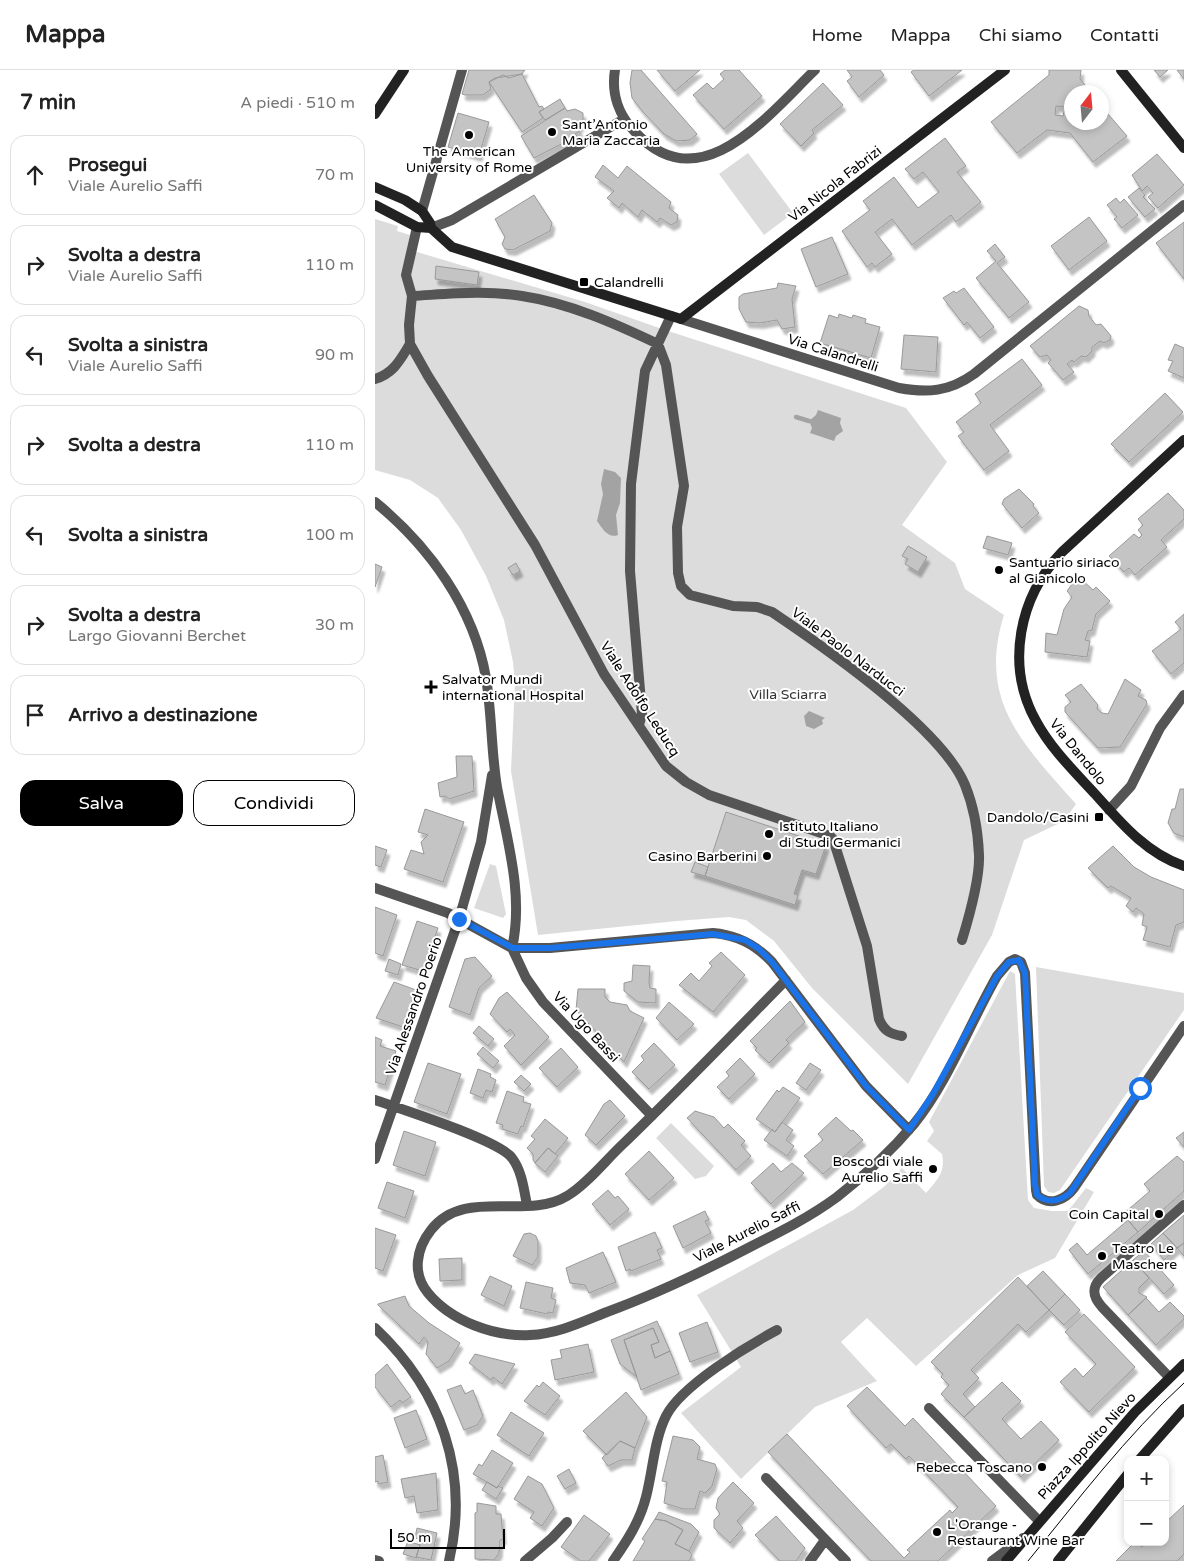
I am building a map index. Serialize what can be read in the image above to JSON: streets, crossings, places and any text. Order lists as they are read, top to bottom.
{
  "streets": {
    "street": [
      "Via Nicola Fabrizi",
      "Via Calandrelli",
      "Viale Paolo Narducci",
      "Viale Adolfo Leducq",
      "Via Dandolo",
      "Via Alessandro Poerio",
      "Via Ugo Bassi",
      "Viale Aurelio Saffi",
      "Piazza Ippolito Nievo"
    ]
  },
  "crossings": [
    ["Via Nicola Fabrizi", "Via Calandrelli"],
    ["Via Ugo Bassi", "Viale Aurelio Saffi"]
  ],
  "parks": ["Villa Sciarra"],
  "places": {
    "other": [
      "Sant’Antonio Maria Zaccaria",
      "The American University of Rome",
      "Santuario siriaco al Gianicolo",
      "Istituto Italiano di Studi Germanici",
      "Casino Barberini",
      "Bosco di viale Aurelio Saffi",
      "Coin Capital",
      "Teatro Le Maschere",
      "Rebecca Toscano",
      "L'Orange - Restaurant Wine Bar"
    ],
    "transit": ["Calandrelli", "Dandolo/Casini"],
    "health": ["Salvator Mundi international Hospital"]
  },
  "scale_bar": "50 m",
  "north": "top",
  "page": {
    "header": "Mappa",
    "nav": [
      "Home",
      "Mappa",
      "Chi siamo",
      "Contatti"
    ],
    "heading": ["7 min", "A piedi · 510 m"],
    "list": [
      ["Prosegui", "Viale Aurelio Saffi", "70 m"],
      ["Svolta a destra", "Viale Aurelio Saffi", "110 m"],
      ["Svolta a sinistra", "Viale Aurelio Saffi", "90 m"],
      ["Svolta a destra", "110 m"],
      ["Svolta a sinistra", "100 m"],
      ["Svolta a destra", "Largo Giovanni Berchet", "30 m"],
      "Arrivo a destinazione"
    ],
    "buttons": ["Salva", "Condividi"],
    "map_buttons": ["+", "−"],
    "scale": "50 m"
  }
}
